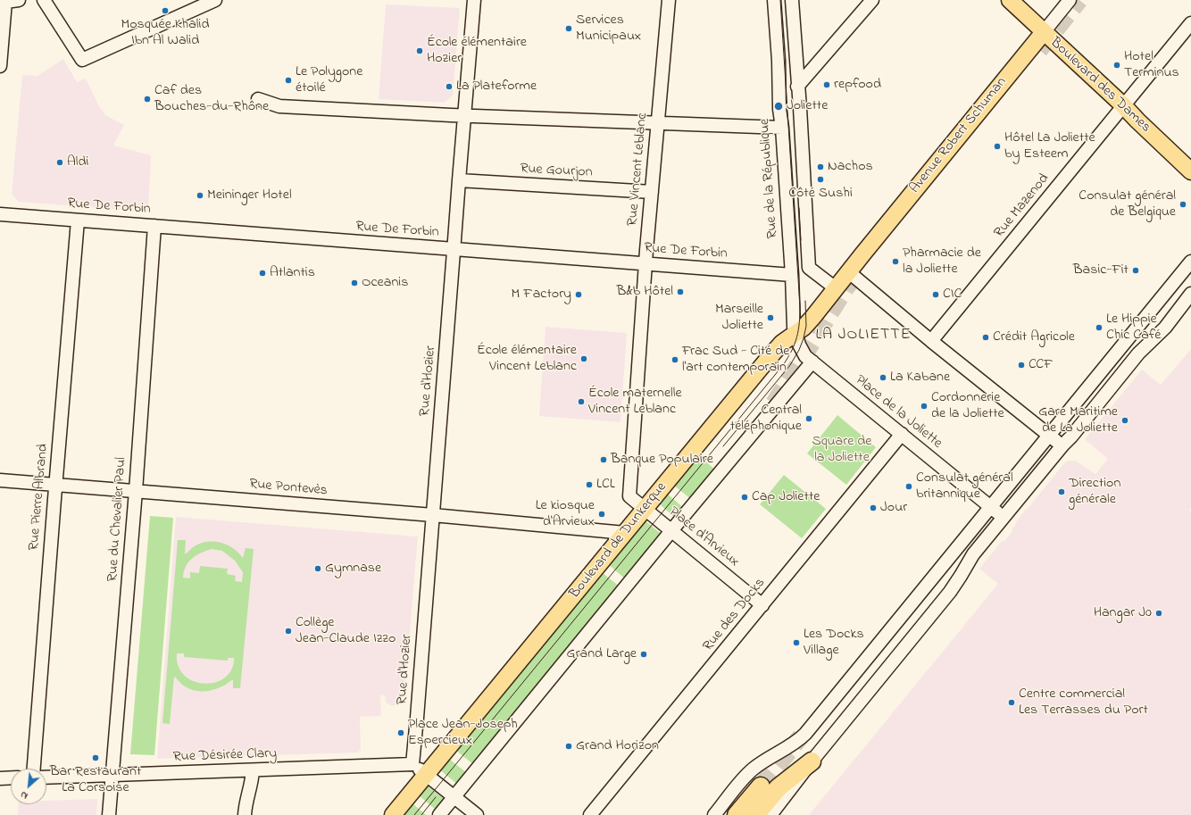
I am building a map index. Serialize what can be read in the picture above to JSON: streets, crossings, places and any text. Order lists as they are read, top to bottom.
{
  "streets": {
    "main road": ["Boulevard des Dames", "Avenue Robert Schuman", "Boulevard de Dunkerque"],
    "street": [
      "Rue Vincent Leblanc",
      "Rue Gourjon",
      "Rue de la République",
      "Rue Mazenod",
      "Rue De Forbin",
      "Rue d'Hozier",
      "Place de la Joliette",
      "Rue Pontevès",
      "Rue Pierre Albrand",
      "Rue du Chevalier Paul",
      "Place d'Arvieux",
      "Rue des Docks",
      "Rue Désirée Clary"
    ]
  },
  "crossings": [
    ["Boulevard des Dames", "Avenue Robert Schuman"],
    ["Boulevard des Dames", "Rue Mazenod"],
    ["Avenue Robert Schuman", "Boulevard de Dunkerque"],
    ["Rue Vincent Leblanc", "Rue Gourjon"],
    ["Rue Vincent Leblanc", "Rue De Forbin"],
    ["Rue Vincent Leblanc", "Place d'Arvieux"],
    ["Rue Gourjon", "Rue d'Hozier"],
    ["Rue de la République", "Rue De Forbin"],
    ["Rue de la République", "Place de la Joliette"],
    ["Rue de la République", "Boulevard de Dunkerque"],
    ["Rue De Forbin", "Rue d'Hozier"],
    ["Rue De Forbin", "Rue Pierre Albrand"],
    ["Rue De Forbin", "Rue du Chevalier Paul"],
    ["Rue d'Hozier", "Rue Pontevès"],
    ["Rue d'Hozier", "Rue Désirée Clary"],
    ["Place de la Joliette", "Boulevard de Dunkerque"],
    ["Place de la Joliette", "Rue des Docks"],
    ["Rue Pontevès", "Rue Pierre Albrand"],
    ["Rue Pontevès", "Rue du Chevalier Paul"],
    ["Rue Pontevès", "Boulevard de Dunkerque"],
    ["Rue du Chevalier Paul", "Rue Désirée Clary"],
    ["Place d'Arvieux", "Boulevard de Dunkerque"],
    ["Place d'Arvieux", "Rue des Docks"]
  ],
  "districts": ["LA JOLIETTE"],
  "parks": ["Square de la Joliette"],
  "places": [
    "Mosquée Khalid Ibn Al Walid",
    "Services Municipaux",
    "École élémentaire Hozier",
    "Hotel Terminus",
    "Le Polygone étoilé",
    "repfood",
    "La Plateforme",
    "Caf des Bouches-du-Rhône",
    "Joliette",
    "Hôtel La Joliette by Esteem",
    "Aldi",
    "Nachos",
    "Côté Sushi",
    "Meininger Hotel",
    "Consulat général de Belgique",
    "Pharmacie de la Joliette",
    "Basic-Fit",
    "Atlantis",
    "Oceanis",
    "B&b Hôtel",
    "M Factory",
    "CIC",
    "Marseille Joliette",
    "Le Hippie Chic Café",
    "Crédit Agricole",
    "École élémentaire Vincent Leblanc",
    "Frac Sud - Cité de l'art contemporain",
    "CCF",
    "La Kabane",
    "École maternelle Vincent Leblanc",
    "Cordonnerie de la Joliette",
    "Central téléphonique",
    "Gare Maritime de La Joliette",
    "Banque Populaire",
    "LCL",
    "Consulat général britannique",
    "Direction générale",
    "Cap Joliette",
    "Jour",
    "Le kiosque d'Arvieux",
    "Gymnase",
    "Hangar J0",
    "Collège Jean-Claude Izzo",
    "Les Docks Village",
    "Grand Large",
    "Centre commercial Les Terrasses du Port",
    "Place Jean-Joseph Espercieux",
    "Grand Horizon",
    "Bar Restaurant La Corsoise"
  ],
  "north": "bottom left"
}
